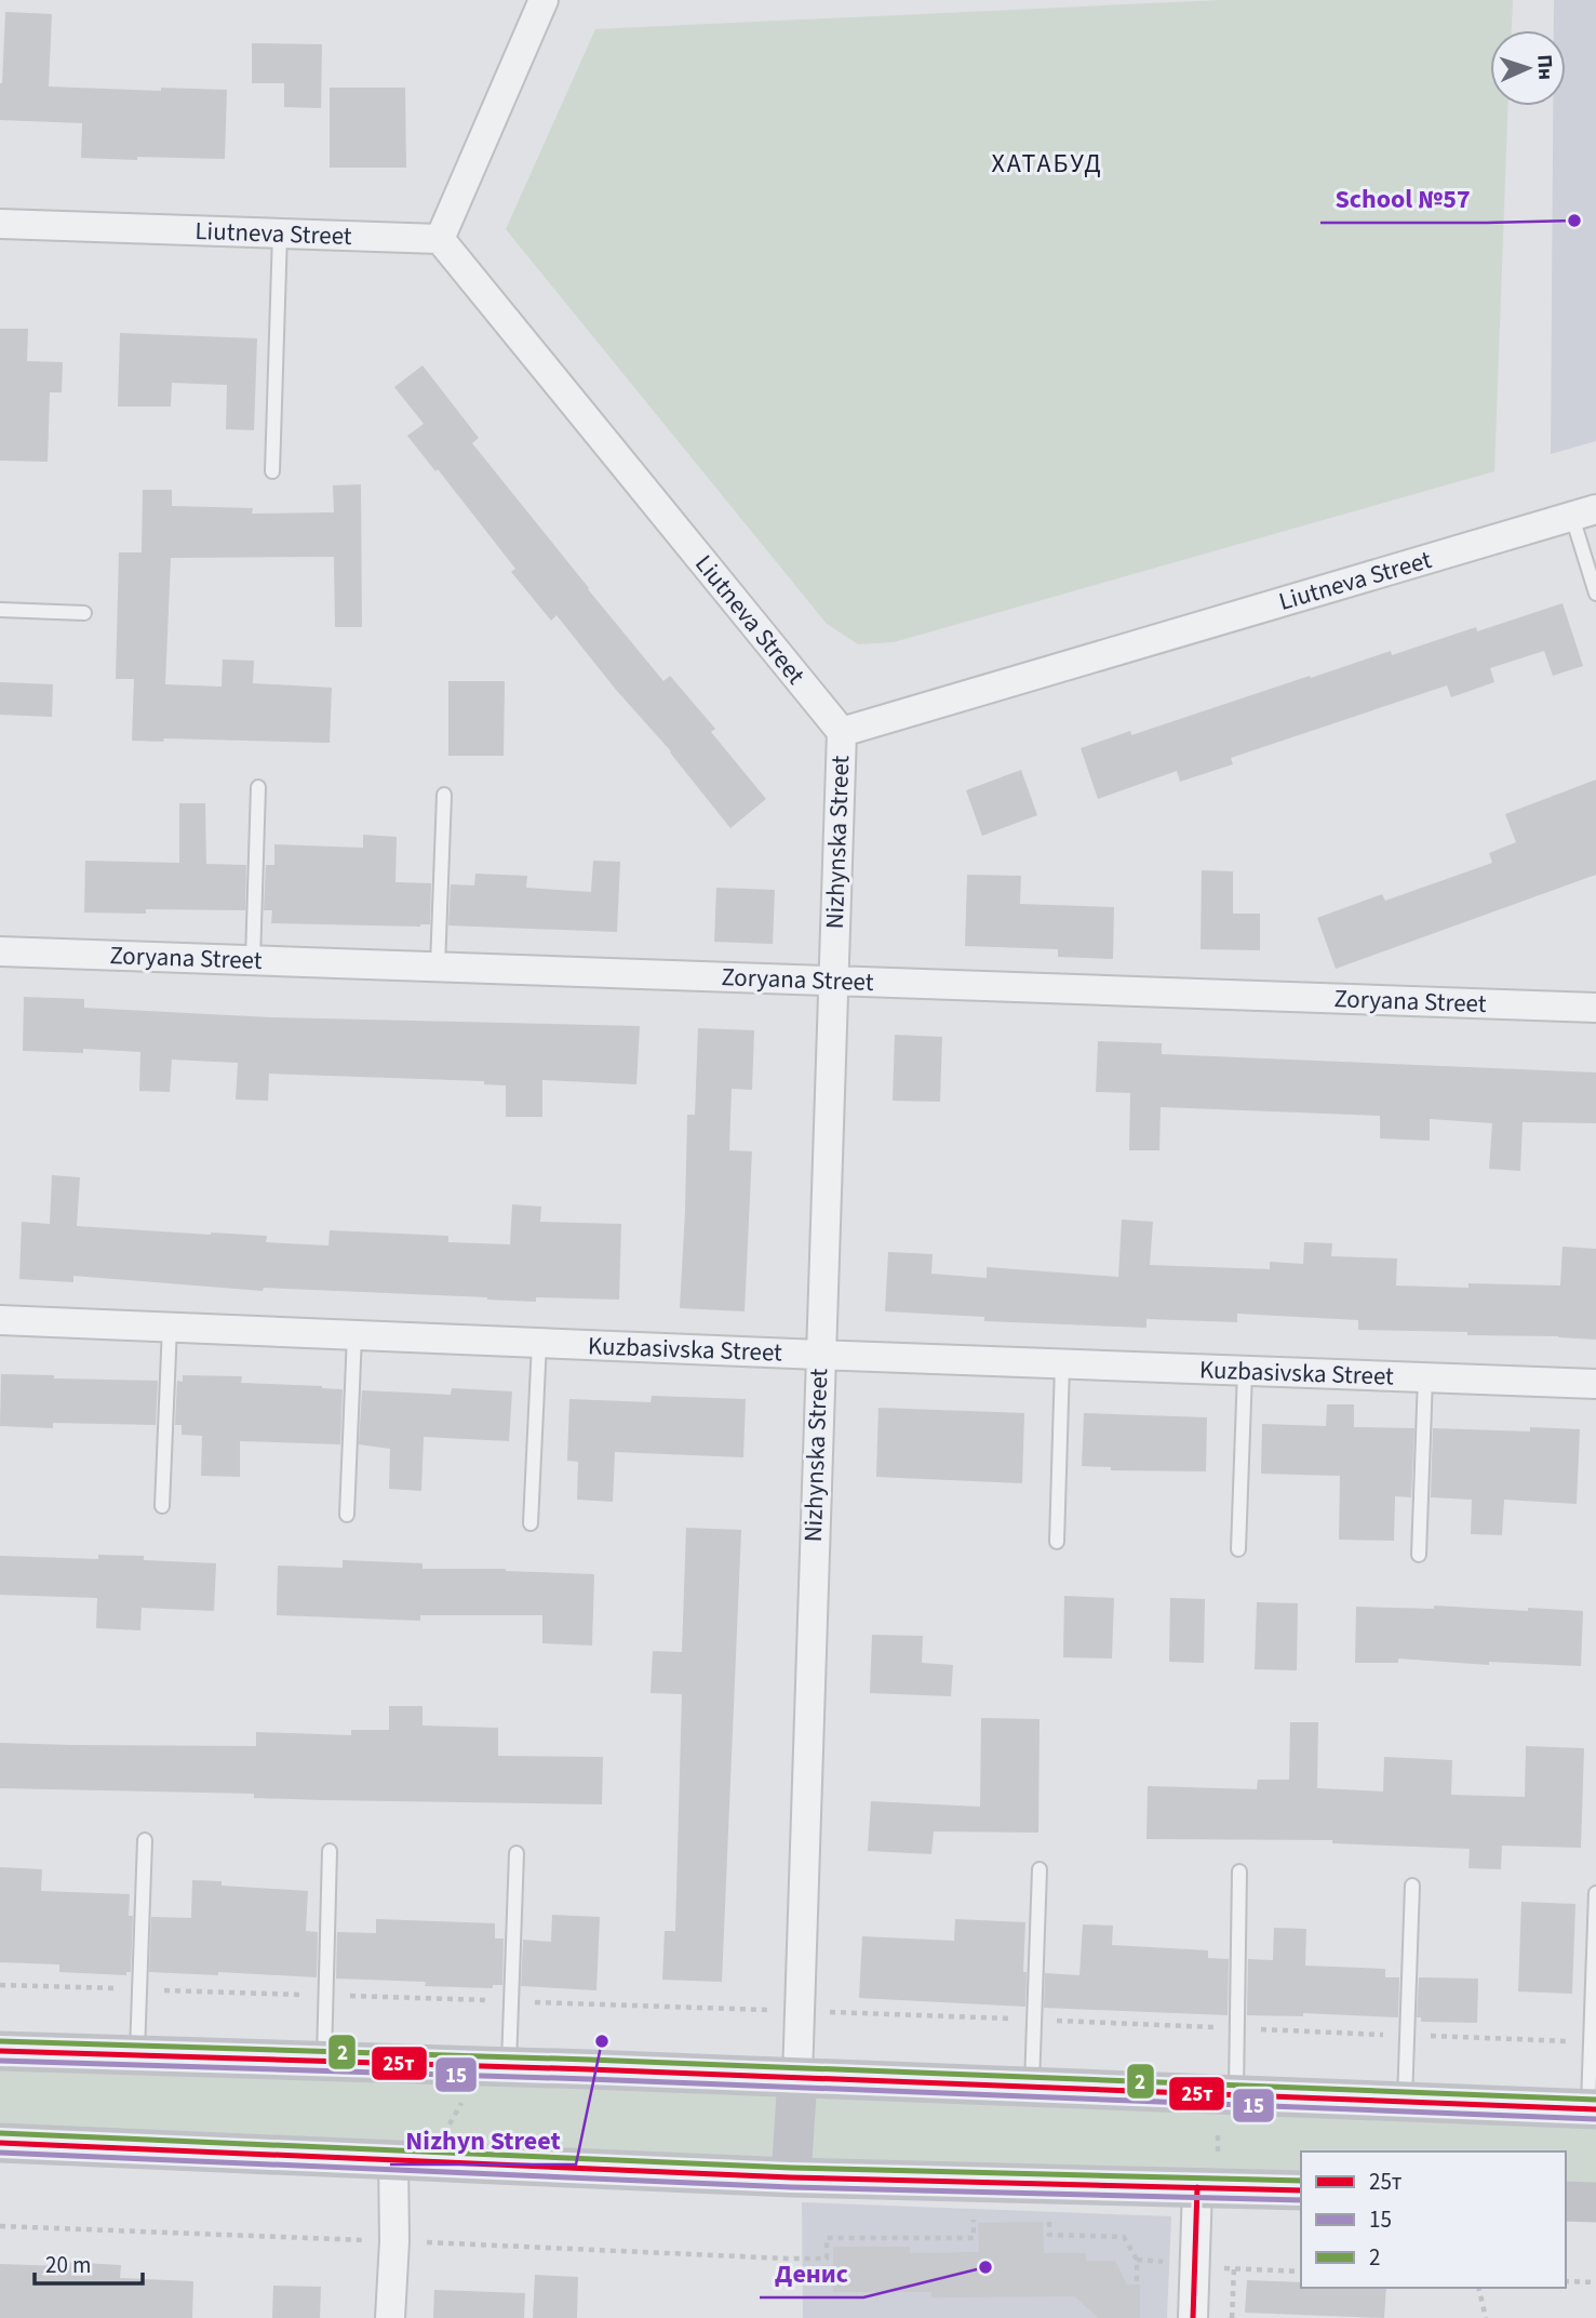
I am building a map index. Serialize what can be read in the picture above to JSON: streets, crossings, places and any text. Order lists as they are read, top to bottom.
{
  "streets": {
    "main road": ["Nizhynska Street"],
    "street": ["Liutneva Street", "Zoryana Street", "Kuzbasivska Street"]
  },
  "crossings": [
    ["Liutneva Street", "Nizhynska Street"],
    ["Nizhynska Street", "Zoryana Street"],
    ["Nizhynska Street", "Kuzbasivska Street"]
  ],
  "districts": ["ХАТАБУД"],
  "places": ["School №57", "Nizhyn Street", "Денис"],
  "lines": ["transit line 2", "transit line 25т", "transit line 15"],
  "legend": ["25т", "15", "2"],
  "scale_bar": "20 m",
  "north": "right"
}
